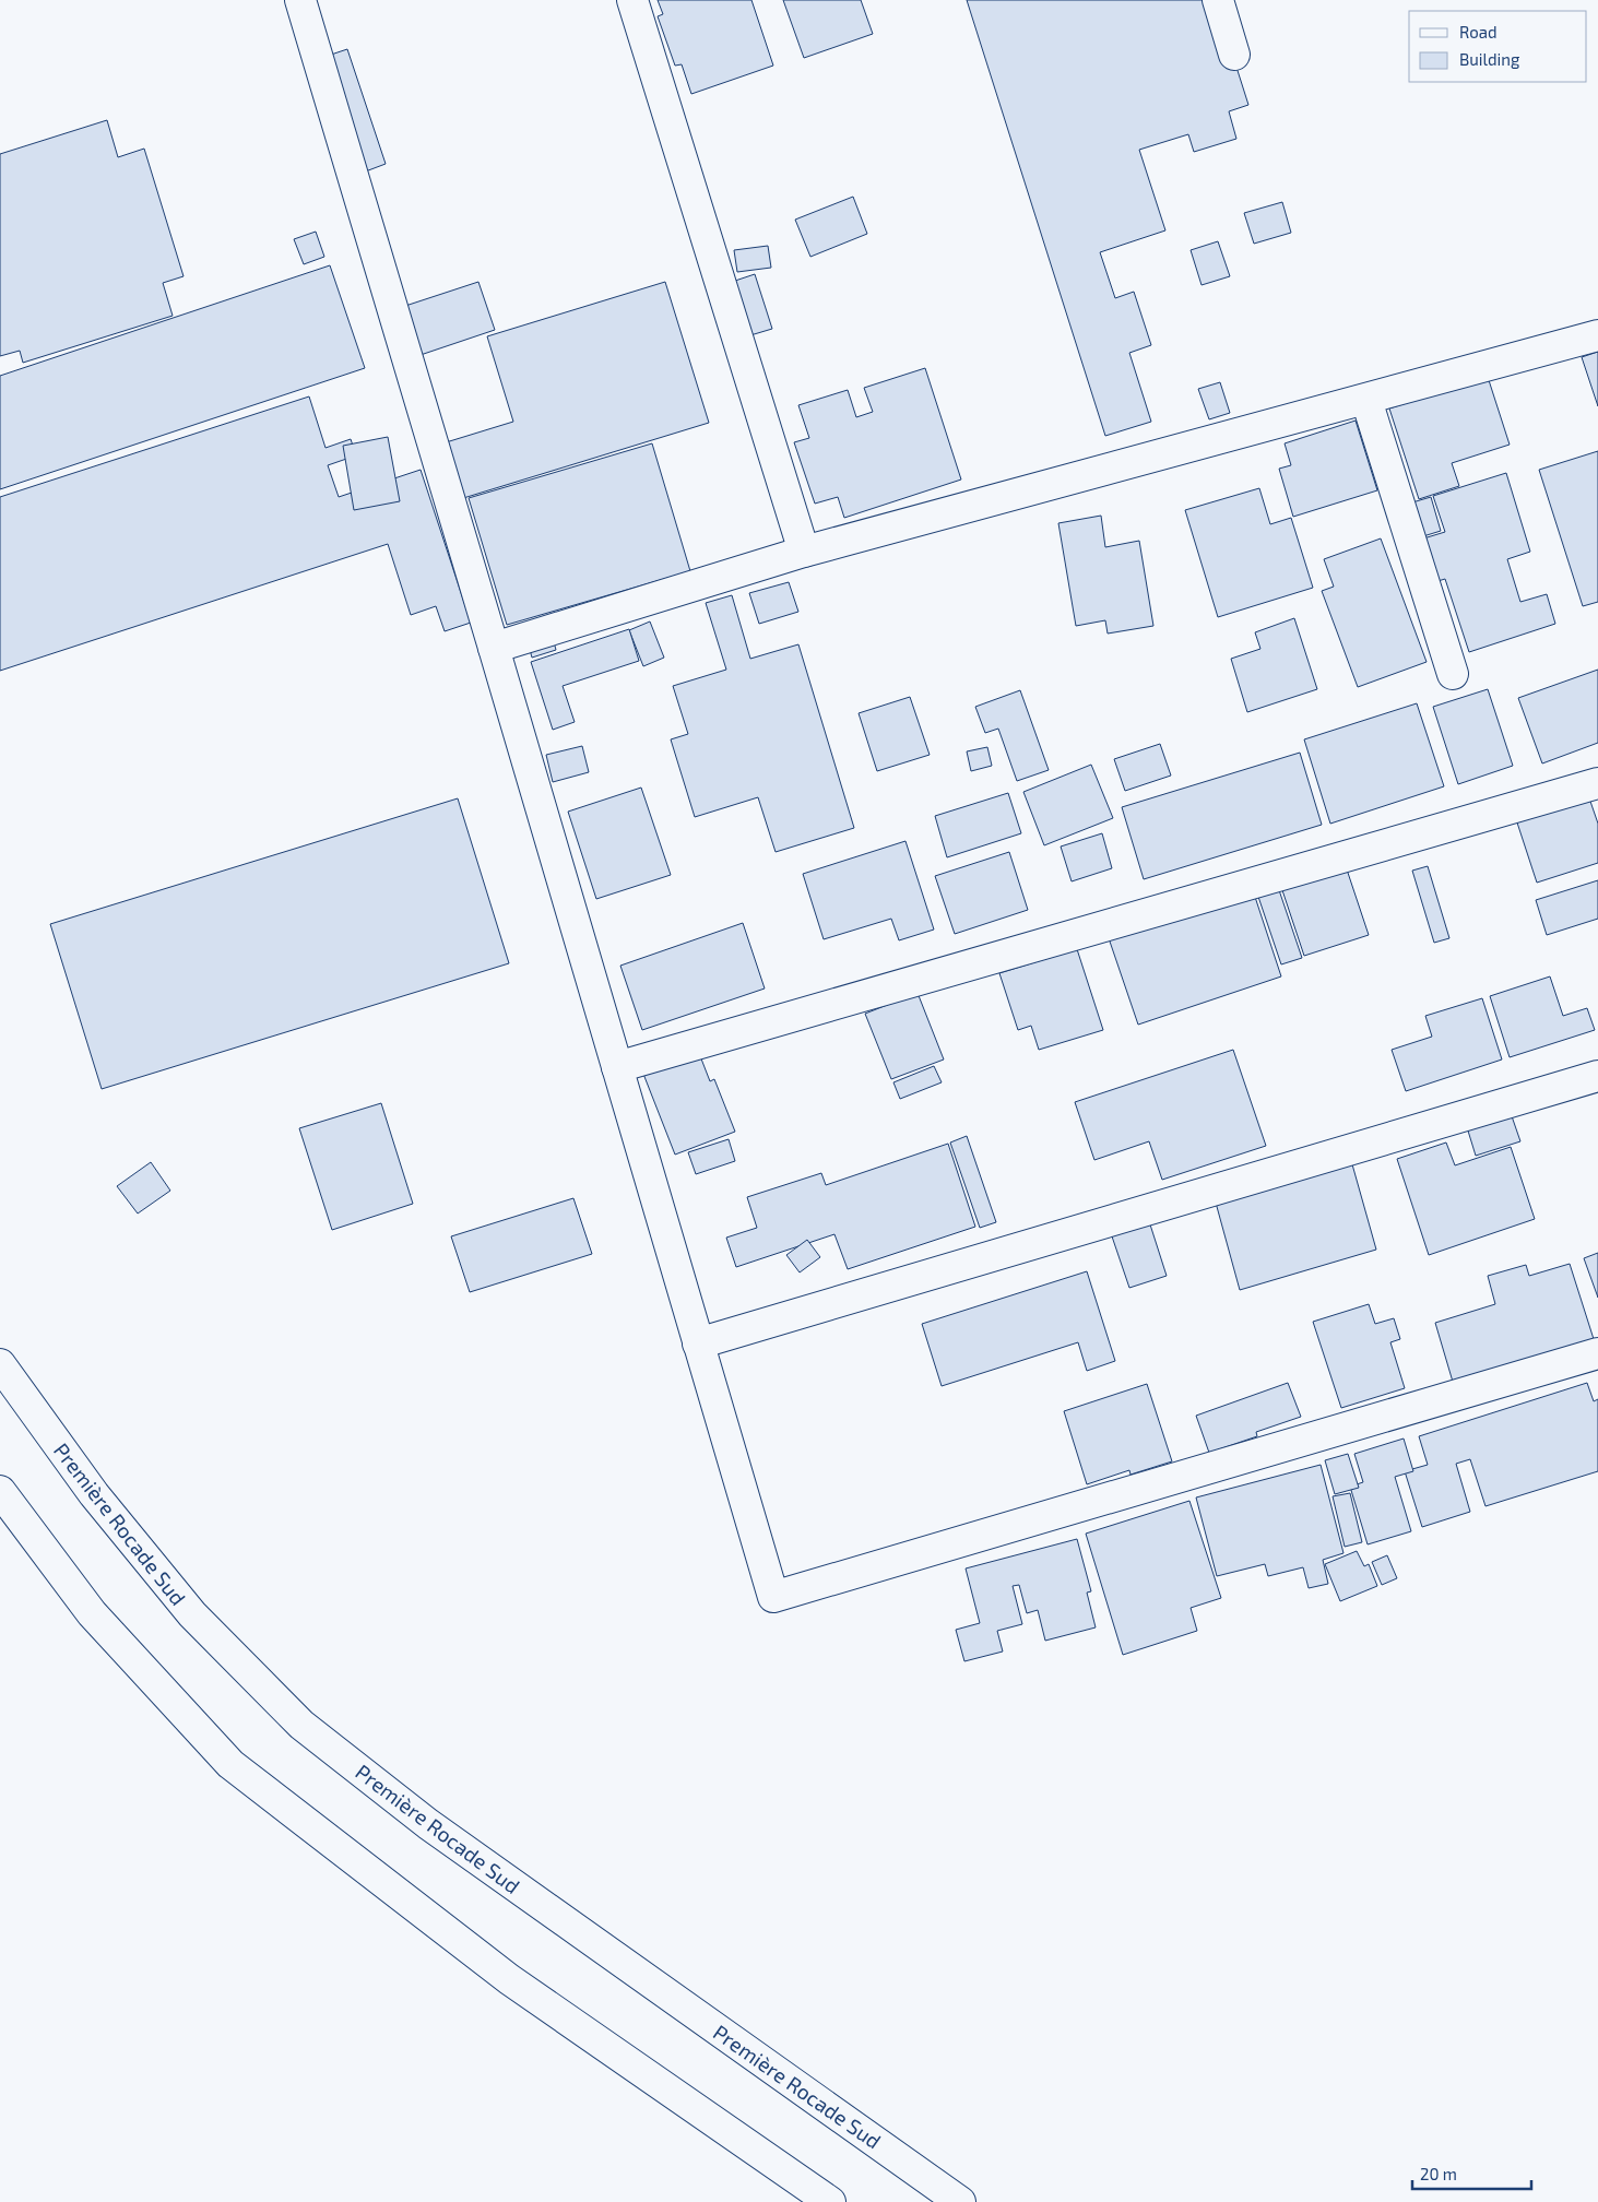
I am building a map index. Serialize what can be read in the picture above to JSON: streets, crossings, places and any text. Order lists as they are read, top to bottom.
{
  "streets": {
    "main road": ["Première Rocade Sud"]
  },
  "legend": ["Road", "Building"],
  "scale_bar": "20 m"
}
